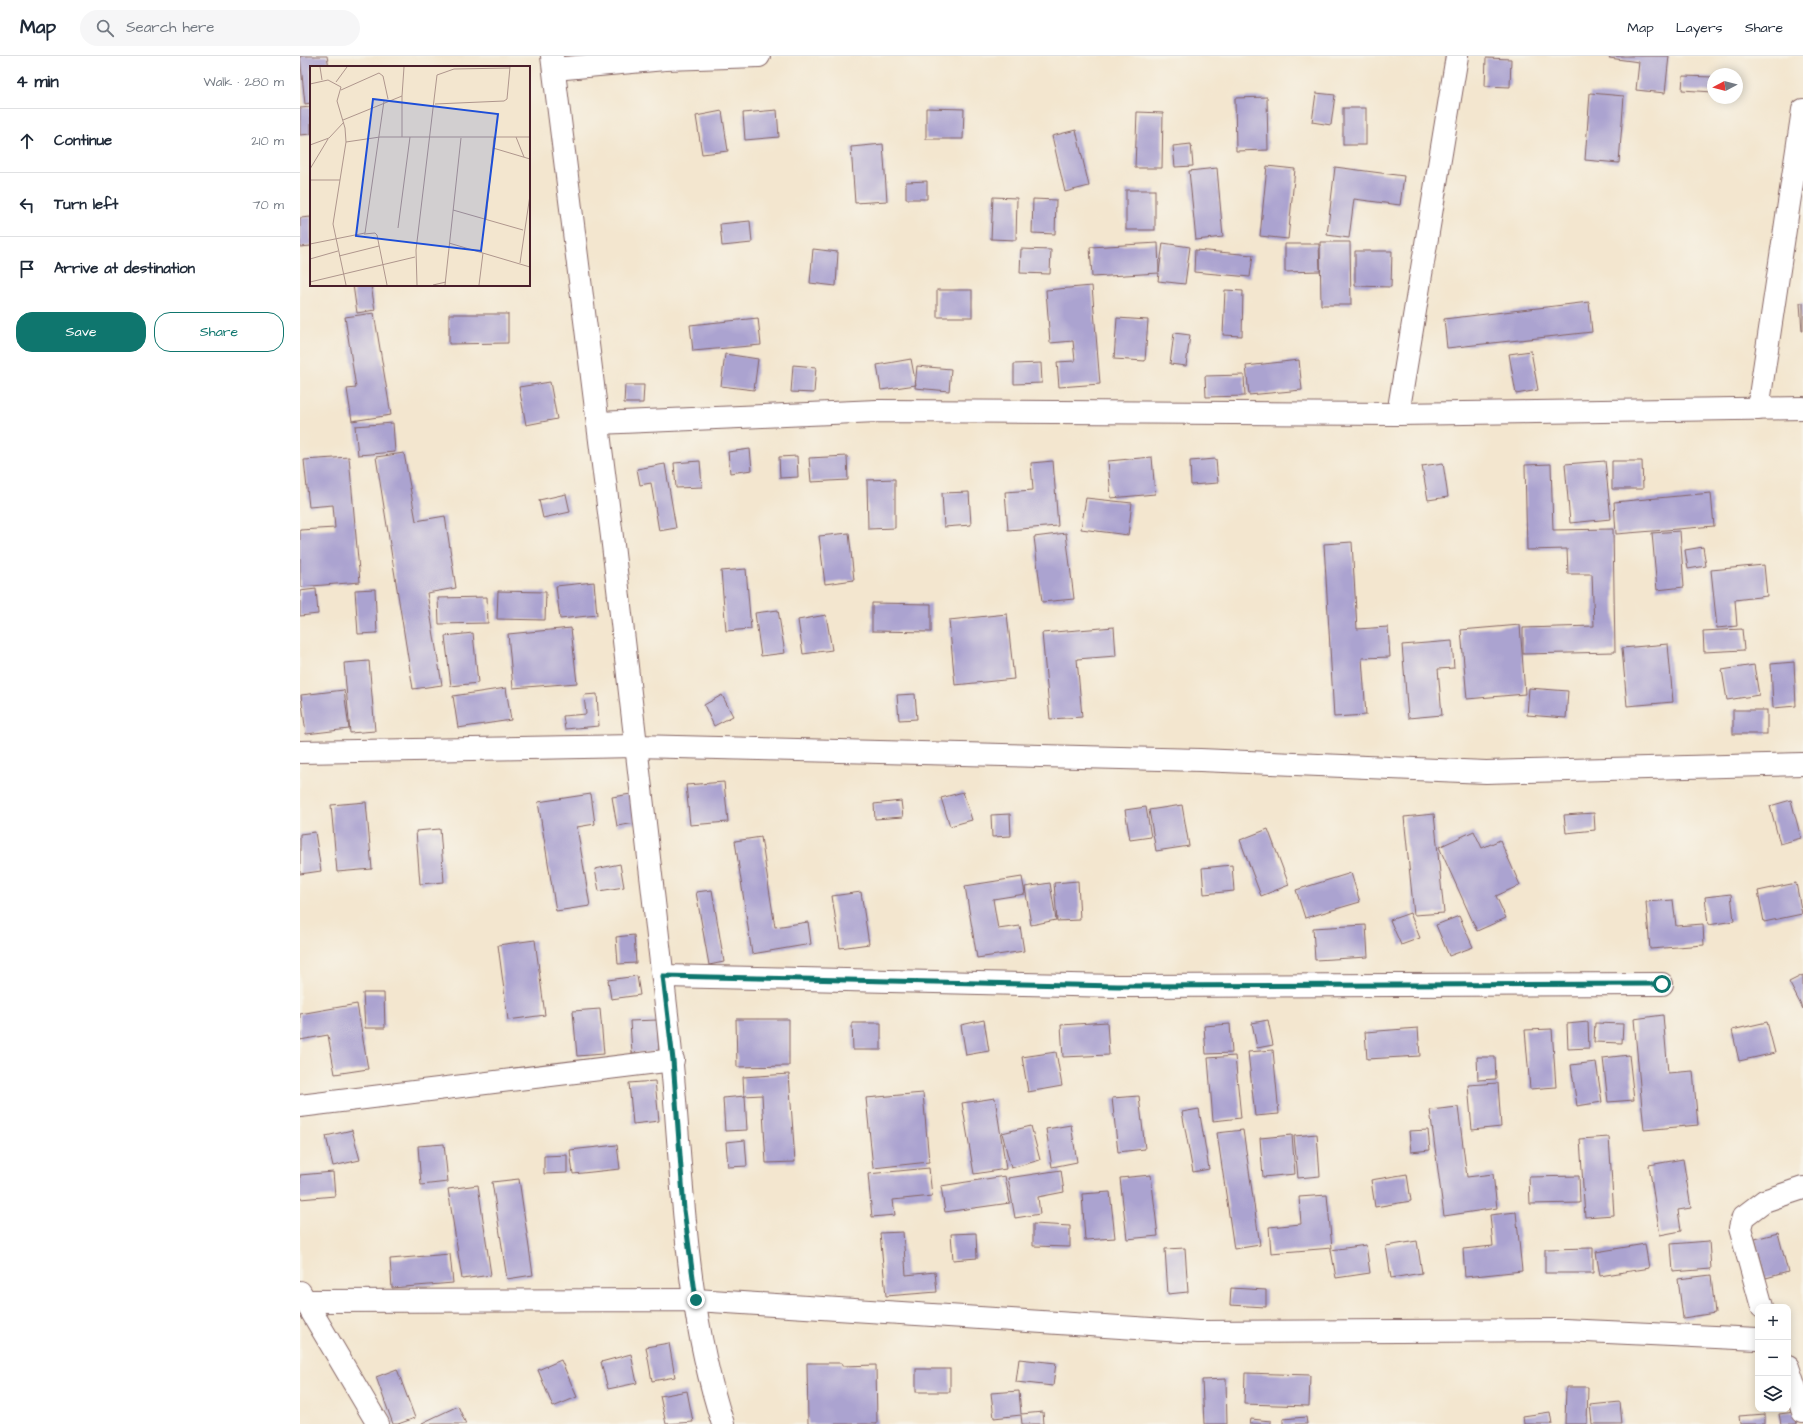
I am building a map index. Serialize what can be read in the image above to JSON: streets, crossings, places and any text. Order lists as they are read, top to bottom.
{
  "north": "left",
  "page": {
    "header": "Map",
    "search": "Search here",
    "nav": ["Map", "Layers", "Share"],
    "heading": ["4 min", "Walk · 280 m"],
    "list": [
      ["Continue", "210 m"],
      ["Turn left", "70 m"],
      "Arrive at destination"
    ],
    "buttons": ["Save", "Share"],
    "map_buttons": ["+", "−"]
  }
}
